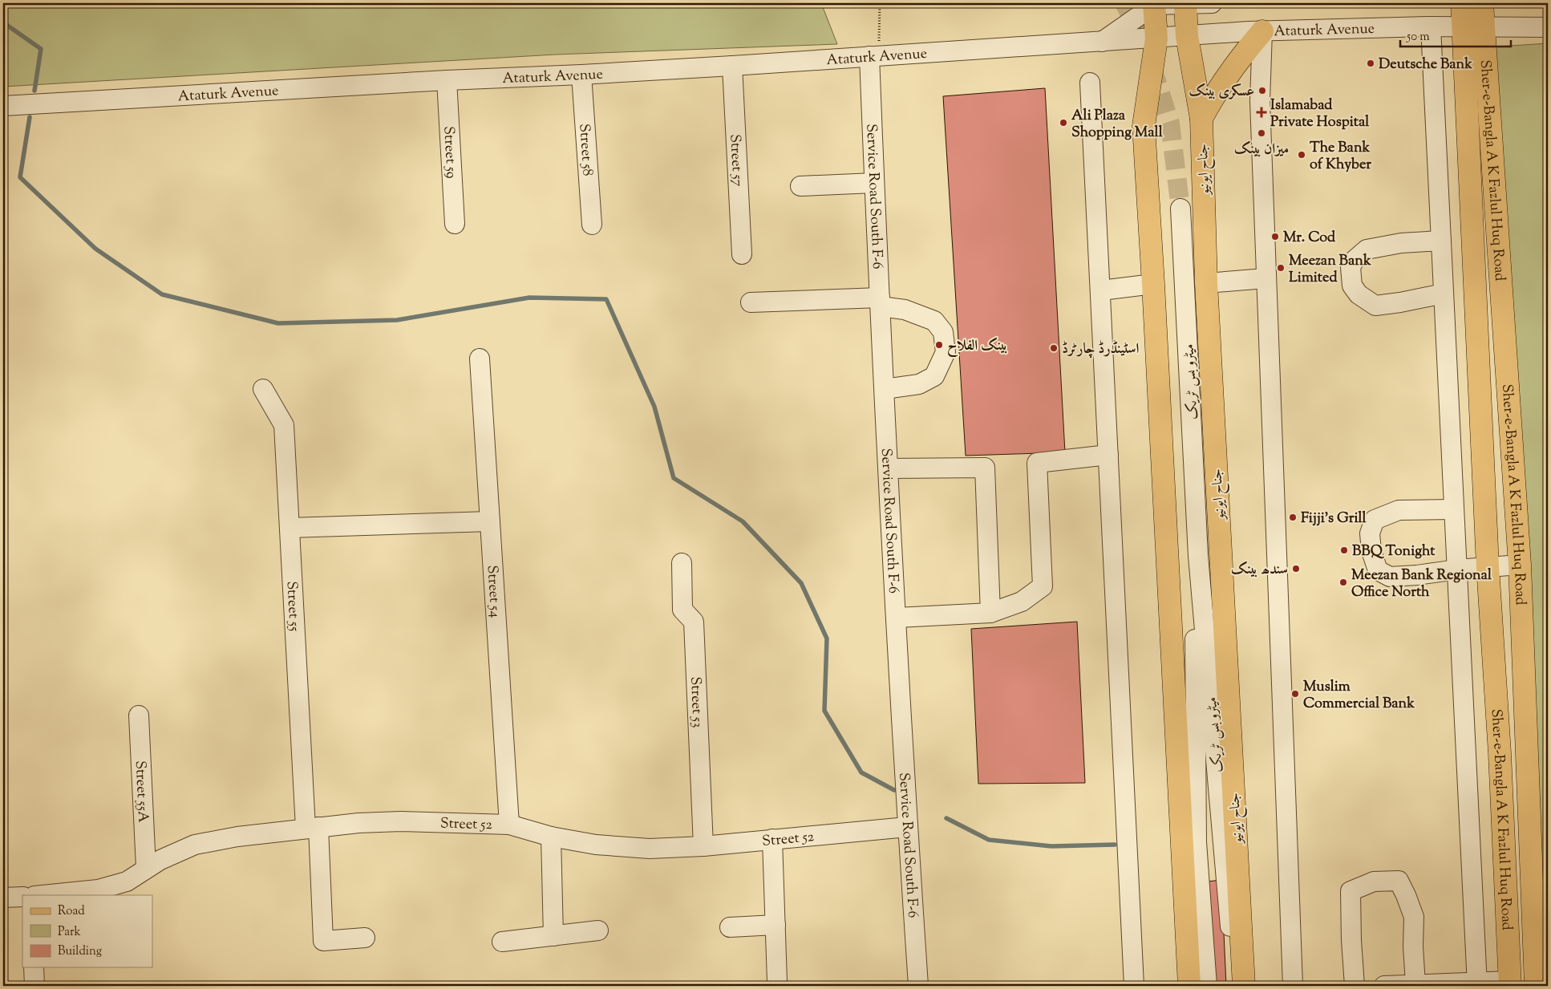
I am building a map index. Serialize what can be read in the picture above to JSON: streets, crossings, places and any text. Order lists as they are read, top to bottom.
{
  "streets": {
    "main road": ["جناح ایونیو", "Sher-e-Bangla A K Fazlul Huq Road"],
    "street": [
      "Ataturk Avenue",
      "Street 58",
      "Street 59",
      "Street 57",
      "Service Road South F-6",
      "میٹرو بس ٹریک",
      "Street 54",
      "Street 55",
      "Street 53",
      "Street 55A",
      "Street 52"
    ]
  },
  "crossings": [
    ["Ataturk Avenue", "Street 58"],
    ["Ataturk Avenue", "Street 59"],
    ["Ataturk Avenue", "Street 57"],
    ["Ataturk Avenue", "جناح ایونیو"],
    ["Ataturk Avenue", "Sher-e-Bangla A K Fazlul Huq Road"],
    ["Ataturk Avenue", "Service Road South F-6"],
    ["Service Road South F-6", "Street 52"],
    ["Street 54", "Street 52"],
    ["Street 55", "Street 52"],
    ["Street 53", "Street 52"],
    ["Street 55A", "Street 52"]
  ],
  "places": {
    "other": [
      "Deutsche Bank",
      "عسکری بینک",
      "Ali Plaza Shopping Mall",
      "میزان بینک",
      "The Bank of Khyber",
      "Mr. Cod",
      "Meezan Bank Limited",
      "بینک الفلاح",
      "اسٹینڈرڈ چارٹرڈ",
      "Fijji's Grill",
      "BBQ Tonight",
      "سندھ بینک",
      "Meezan Bank Regional Office North",
      "Muslim Commercial Bank"
    ],
    "health": ["Islamabad Private Hospital"]
  },
  "legend": ["Road", "Park", "Building"],
  "scale_bar": "50 m"
}
